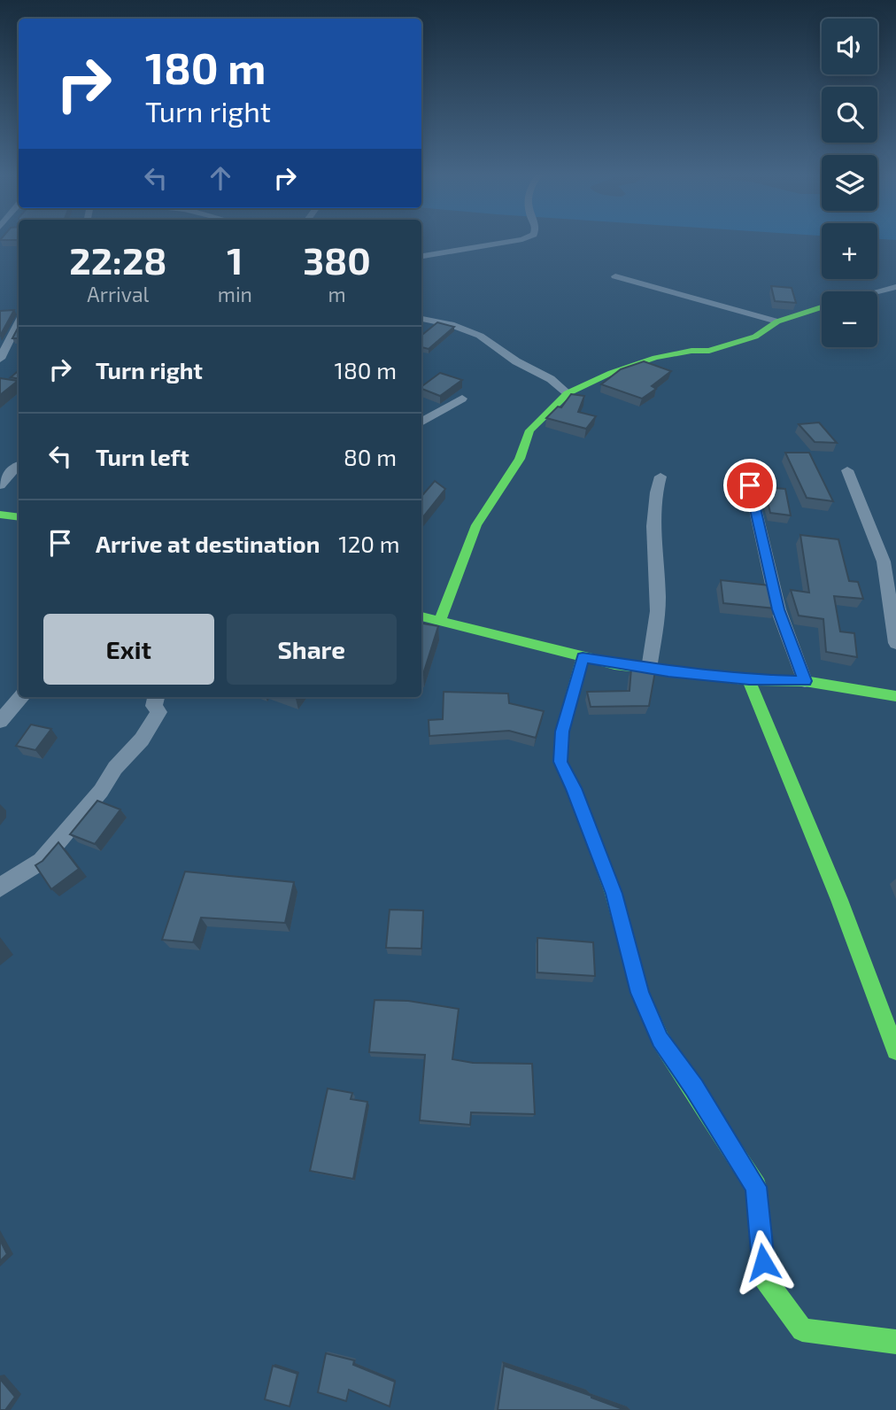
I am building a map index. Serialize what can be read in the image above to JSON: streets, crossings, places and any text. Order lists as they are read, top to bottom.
{
  "page": {
    "map_buttons": ["+", "−"],
    "turn": ["180 m", "Turn right"],
    "eta": [
      "22:28",
      "Arrival",
      "1",
      "min",
      "380",
      "m"
    ],
    "list": [
      {
        "name": "Turn right",
        "value": "180 m"
      },
      {
        "name": "Turn left",
        "value": "80 m"
      },
      {
        "name": "Arrive at destination",
        "value": "120 m"
      }
    ],
    "buttons": ["Exit", "Share"]
  }
}
